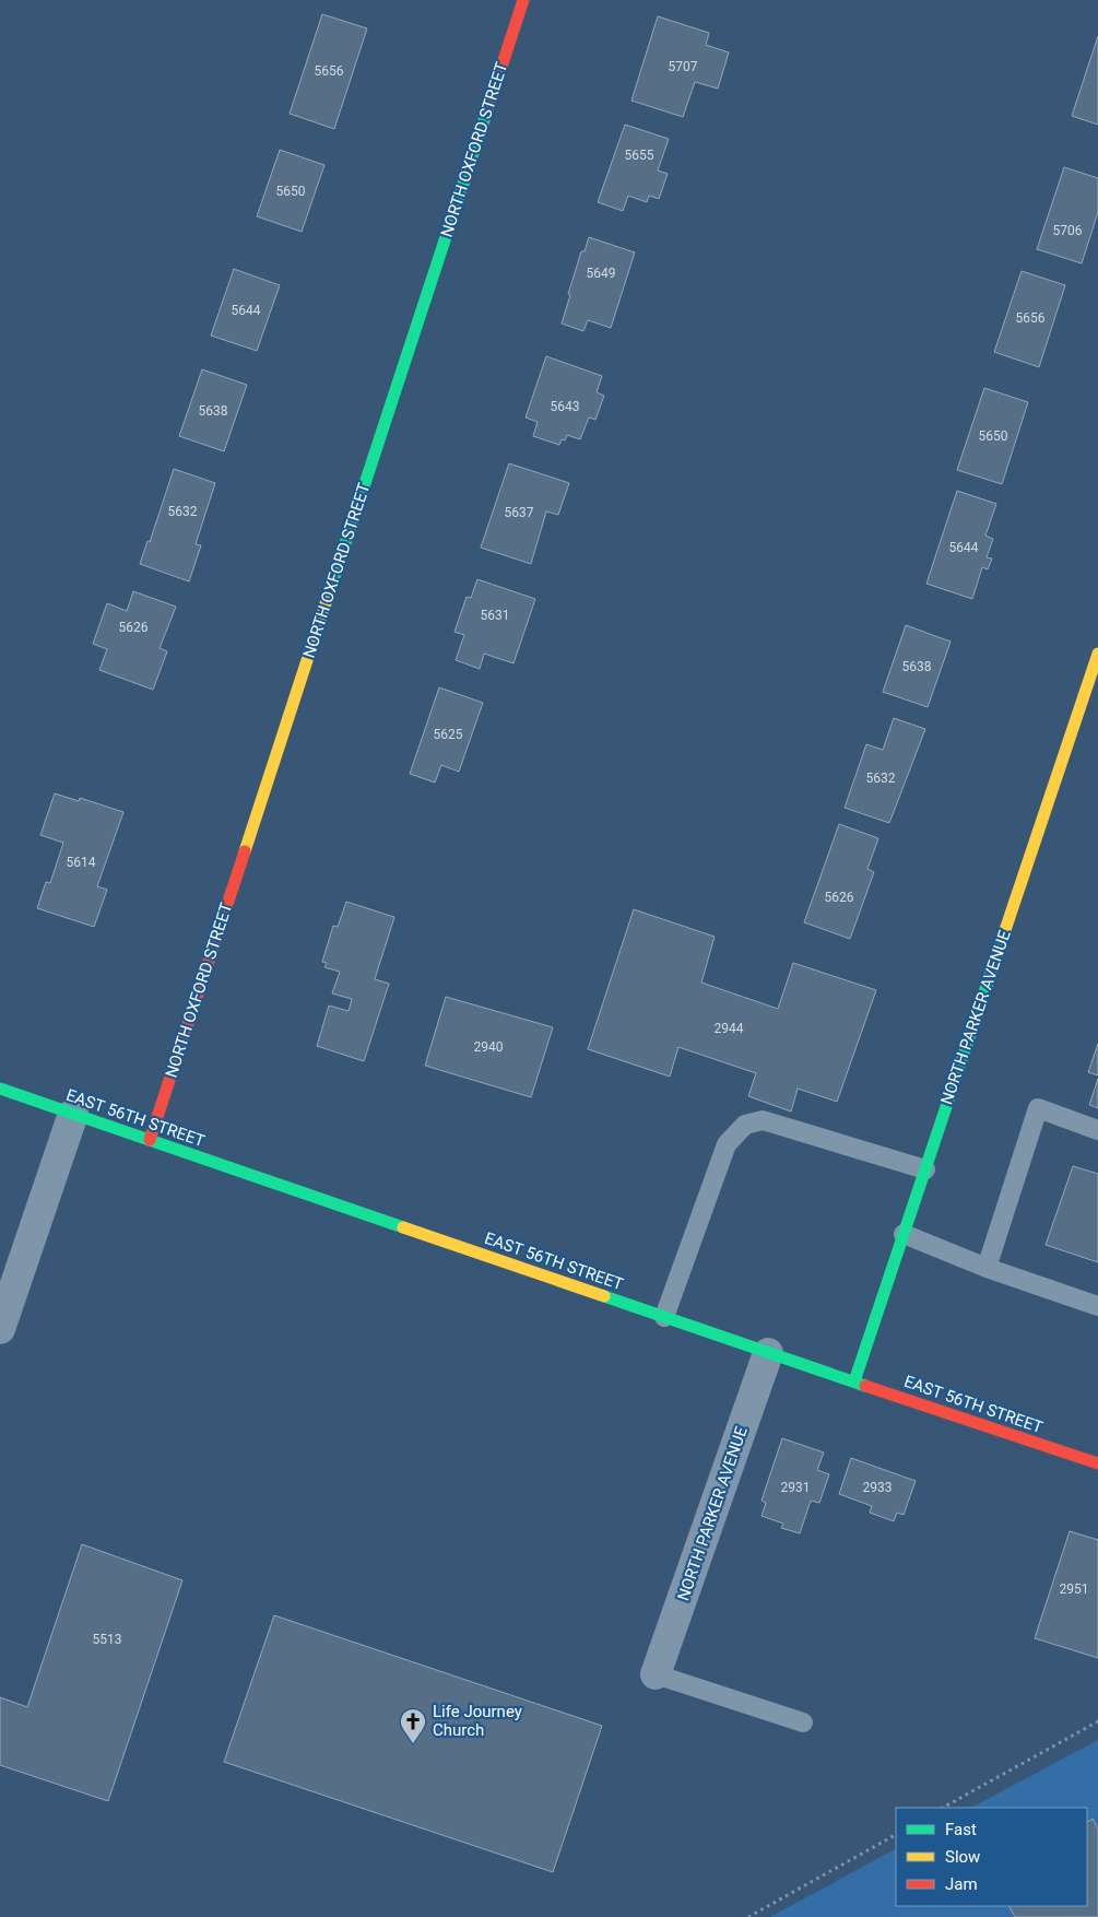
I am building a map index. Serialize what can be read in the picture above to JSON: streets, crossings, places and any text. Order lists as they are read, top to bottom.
{
  "streets": {
    "street": ["NORTH OXFORD STREET", "NORTH PARKER AVENUE", "EAST 56TH STREET"]
  },
  "crossings": [
    ["NORTH OXFORD STREET", "EAST 56TH STREET"],
    ["NORTH PARKER AVENUE", "EAST 56TH STREET"]
  ],
  "places": {
    "church": ["Life Journey Church"]
  },
  "house_numbers": [
    "5707",
    "5656",
    "5655",
    "5650",
    "5706",
    "5649",
    "5644",
    "5656",
    "5643",
    "5638",
    "5650",
    "5632",
    "5637",
    "5644",
    "5631",
    "5626",
    "5638",
    "5625",
    "5632",
    "5614",
    "5626",
    "2944",
    "2940",
    "2931",
    "2933",
    "2951",
    "5513"
  ],
  "legend": ["Fast", "Slow", "Jam"]
}
